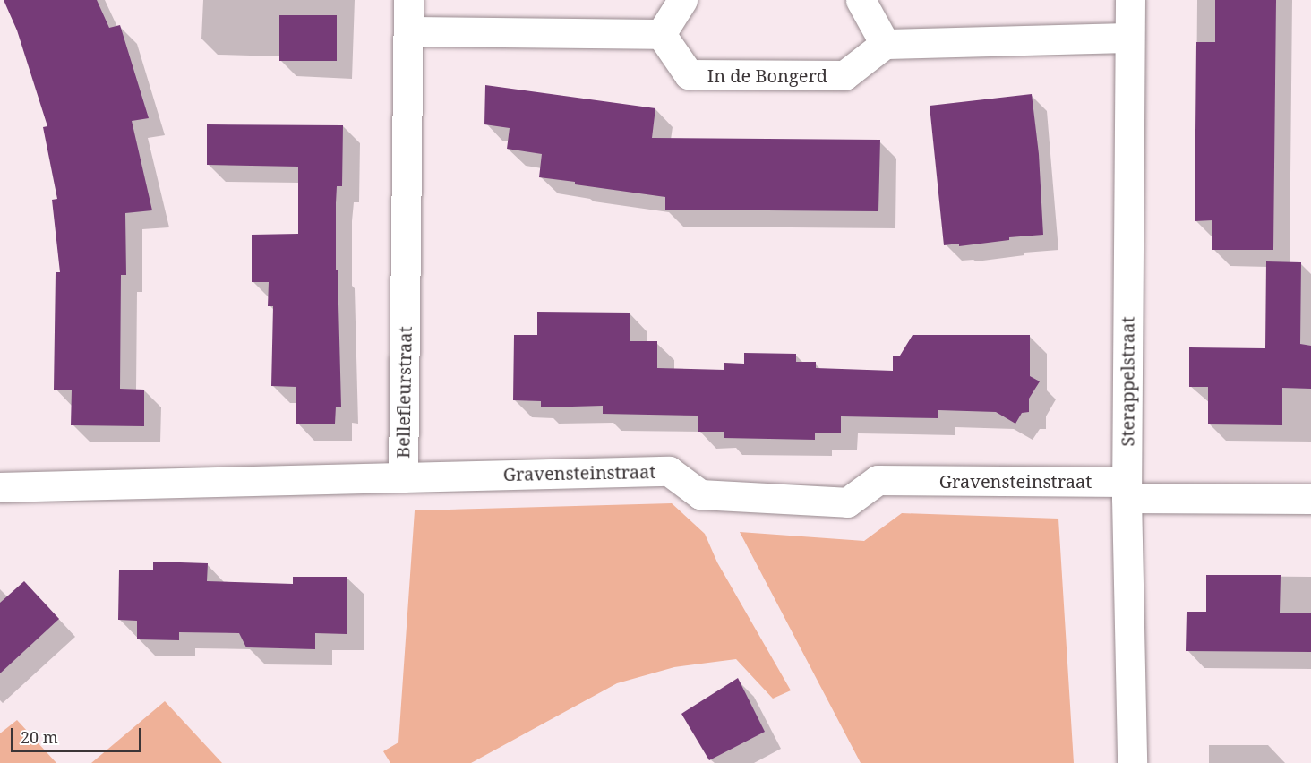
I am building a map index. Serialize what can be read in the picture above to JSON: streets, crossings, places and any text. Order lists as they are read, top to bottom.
{
  "streets": {
    "street": [
      "In de Bongerd",
      "Sterappelstraat",
      "Bellefleurstraat",
      "Gravensteinstraat"
    ]
  },
  "crossings": [
    ["Sterappelstraat", "Gravensteinstraat"],
    ["Bellefleurstraat", "Gravensteinstraat"]
  ],
  "scale_bar": "20 m"
}
